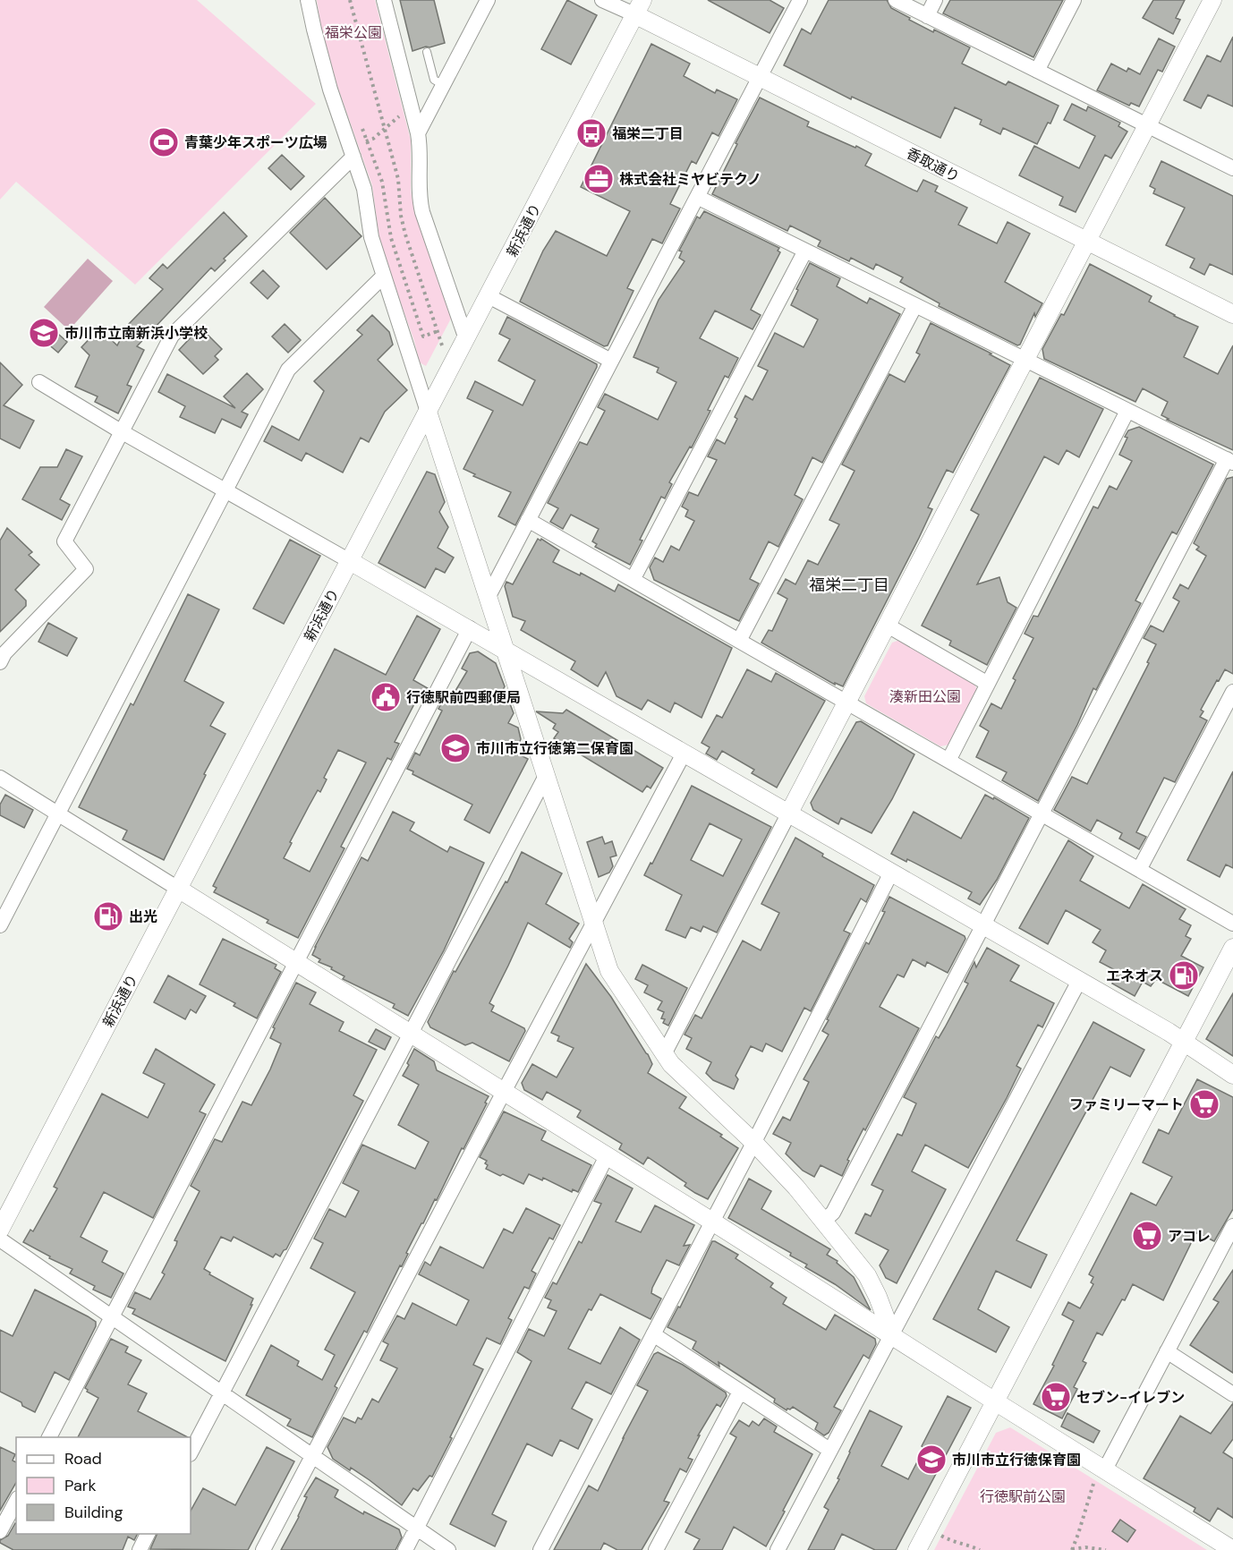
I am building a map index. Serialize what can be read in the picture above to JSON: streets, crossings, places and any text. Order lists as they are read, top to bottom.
{
  "streets": {
    "street": ["香取通り", "新浜通り"]
  },
  "crossings": [
    ["香取通り", "新浜通り"]
  ],
  "districts": ["福栄二丁目"],
  "parks": ["福栄公園", "湊新田公園", "行徳駅前公園"],
  "places": {
    "bus stop": ["福栄二丁目"],
    "sports": ["青葉少年スポーツ広場"],
    "office": ["株式会社ミヤビテクノ"],
    "school or university": ["市川市立南新浜小学校", "市川市立行徳第二保育園", "市川市立行徳保育園"],
    "public building": ["行徳駅前四郵便局"],
    "fuel station": ["出光", "エネオス"],
    "supermarket": ["ファミリーマート", "アコレ", "セブン-イレブン"]
  },
  "legend": ["Road", "Park", "Building"]
}
